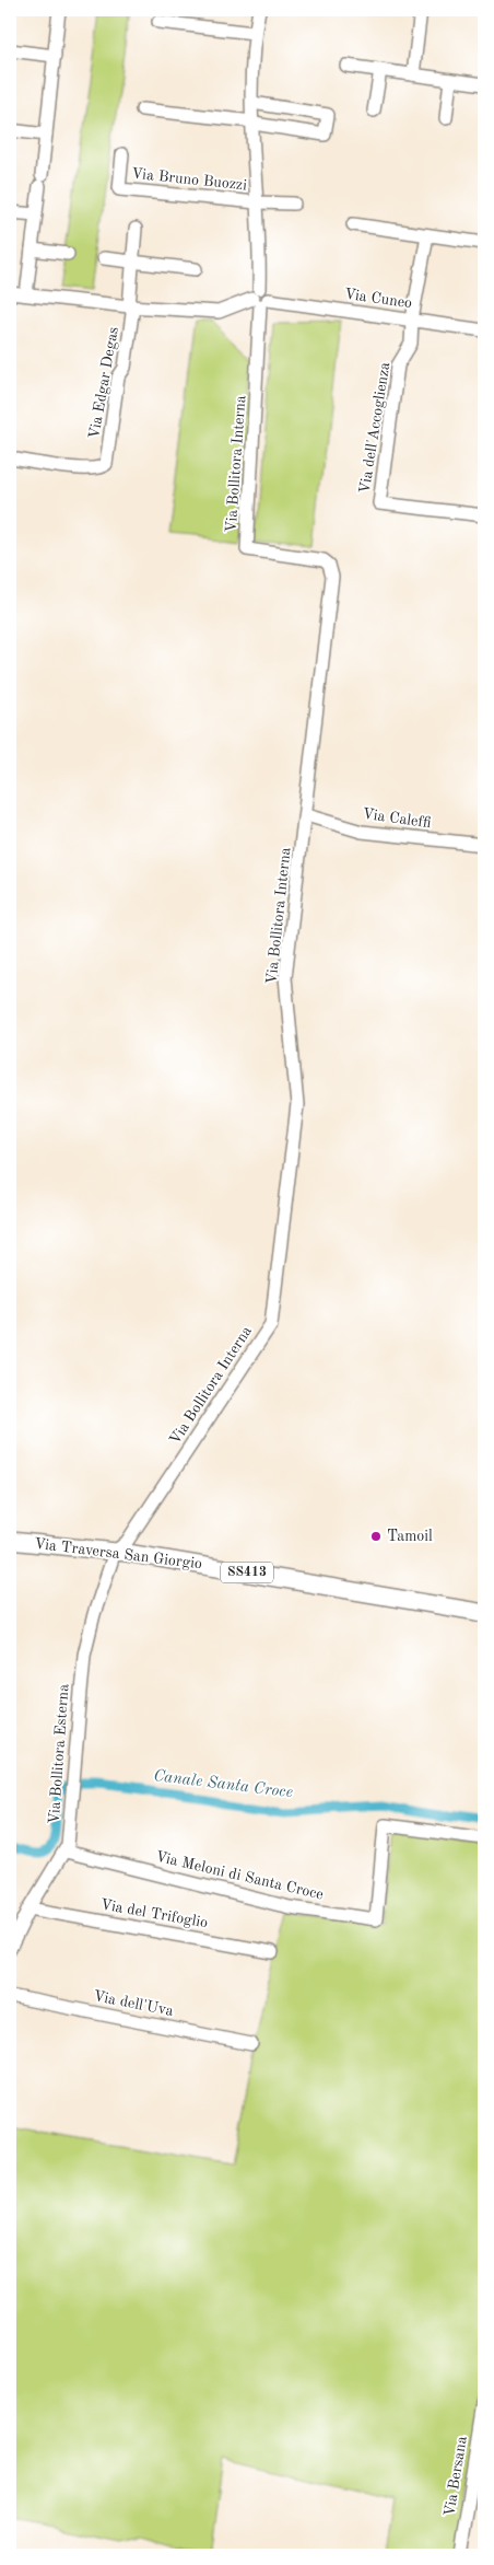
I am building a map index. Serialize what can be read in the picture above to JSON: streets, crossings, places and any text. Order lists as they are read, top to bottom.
{
  "streets": {
    "main road": ["Via Traversa San Giorgio", "SS413"],
    "street": [
      "Via Bruno Buozzi",
      "Via Cuneo",
      "Via Edgar Degas",
      "Via dell'Accoglienza",
      "Via Bollitora Interna",
      "Via Caleffi",
      "Via Bollitora Esterna",
      "Via Meloni di Santa Croce",
      "Via del Trifoglio",
      "Via dell'Uva",
      "Via Bersana"
    ]
  },
  "crossings": [
    ["Via Bruno Buozzi", "Via Bollitora Interna"],
    ["Via Cuneo", "Via dell'Accoglienza"],
    ["Via Cuneo", "Via Bollitora Interna"],
    ["Via Bollitora Interna", "Via Caleffi"],
    ["Via Bollitora Interna", "Via Traversa San Giorgio"],
    ["Via Bollitora Interna", "Via Bollitora Esterna"],
    ["Via Traversa San Giorgio", "Via Bollitora Esterna"],
    ["Via Bollitora Esterna", "Via Meloni di Santa Croce"],
    ["Via Bollitora Esterna", "Via del Trifoglio"]
  ],
  "water": ["Canale Santa Croce"],
  "places": ["Tamoil"]
}
